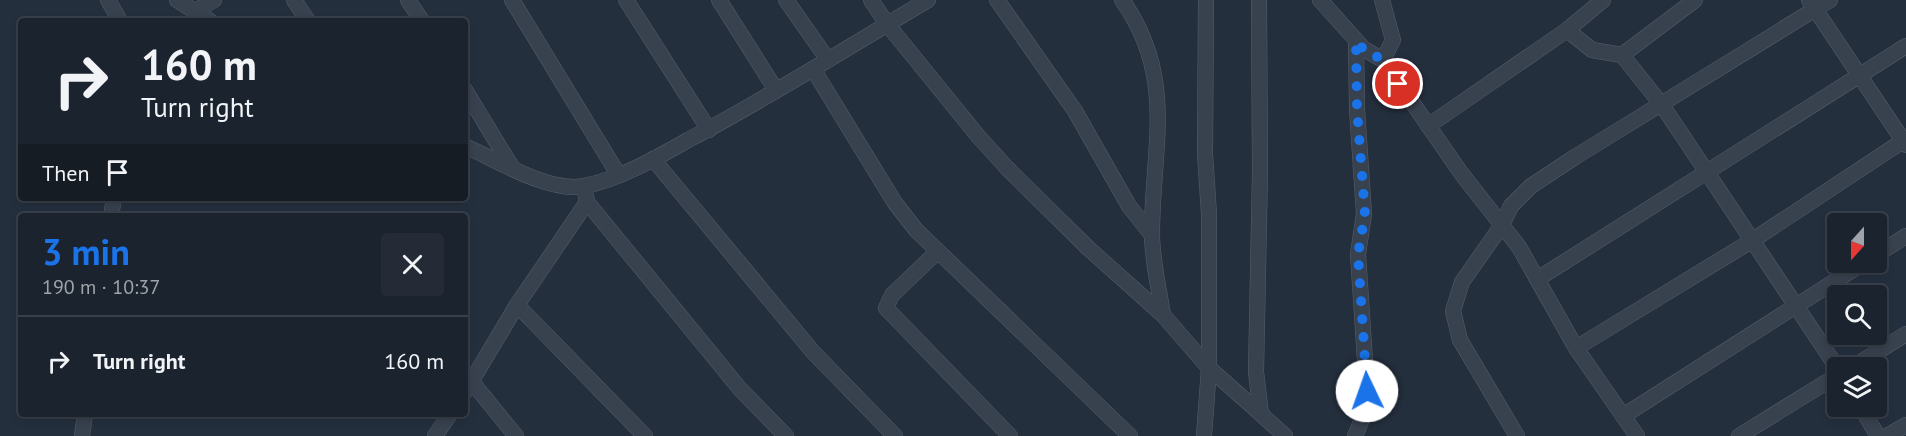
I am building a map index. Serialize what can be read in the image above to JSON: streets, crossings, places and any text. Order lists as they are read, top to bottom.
{
  "north": "bottom",
  "page": {
    "turn": ["160 m", "Turn right"],
    "then": "Then",
    "heading": ["3 min", "190 m · 10:37"],
    "list": [
      {
        "name": "Turn right",
        "value": "160 m"
      }
    ]
  }
}
